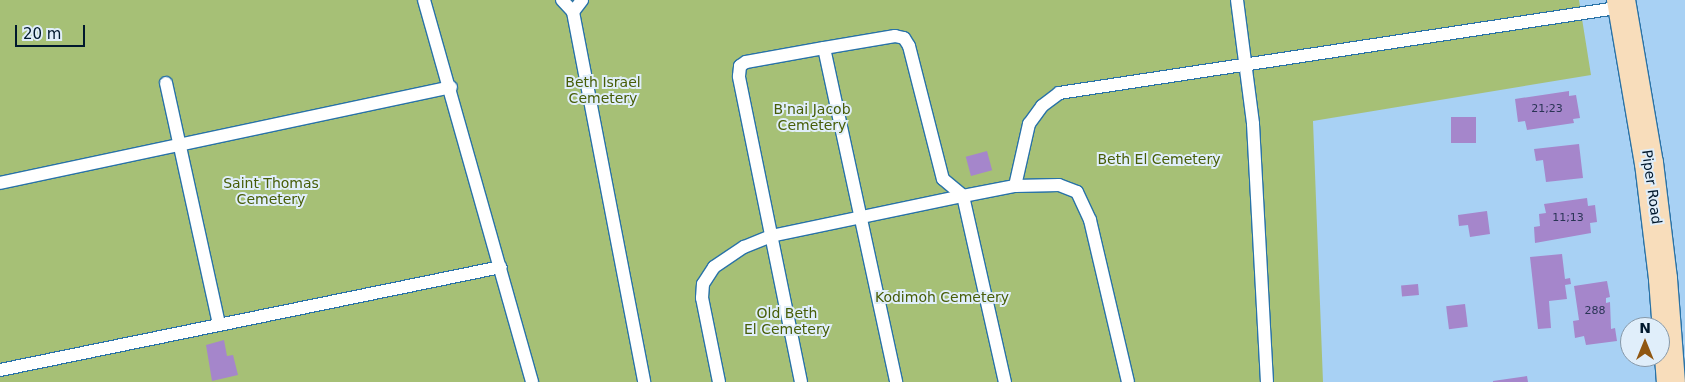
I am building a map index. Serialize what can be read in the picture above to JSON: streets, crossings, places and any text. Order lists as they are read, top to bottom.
{
  "streets": {
    "main road": ["Piper Road"]
  },
  "parks": [
    "Beth Israel Cemetery",
    "B'nai Jacob Cemetery",
    "Beth El Cemetery",
    "Saint Thomas Cemetery",
    "Kodimoh Cemetery",
    "Old Beth El Cemetery"
  ],
  "house_numbers": ["21;23", "11;13", "288"],
  "scale_bar": "20 m",
  "north": "top"
}
